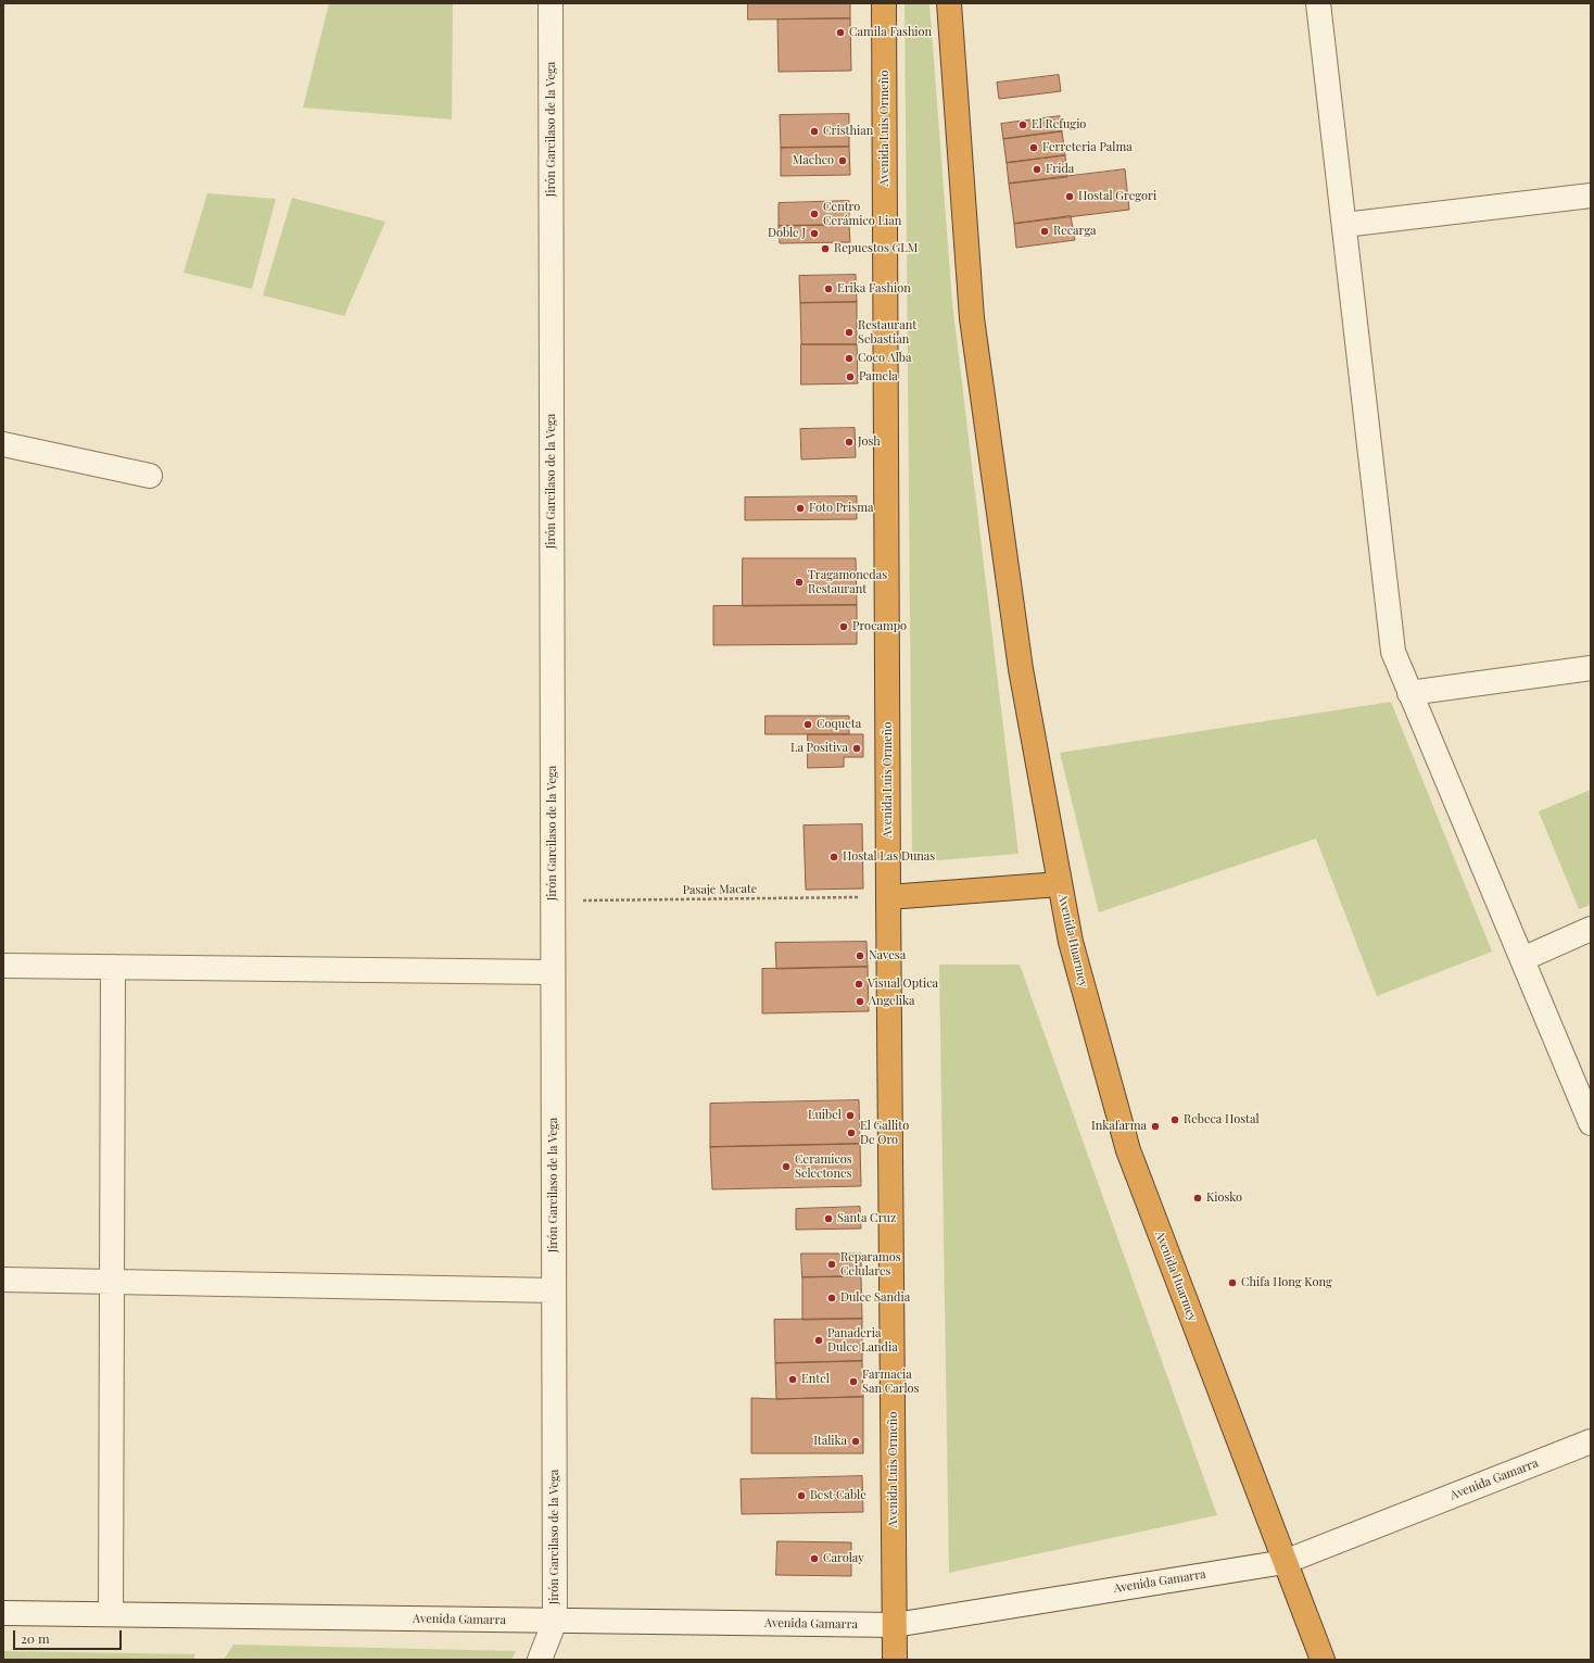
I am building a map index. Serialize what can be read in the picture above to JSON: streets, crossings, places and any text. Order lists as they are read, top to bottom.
{
  "streets": {
    "highway": ["Avenida Luis Ormeño", "Avenida Huarmey"],
    "street": ["Jirón Garcilaso de la Vega", "Avenida Gamarra"],
    "path": ["Pasaje Macate"]
  },
  "crossings": [
    ["Avenida Luis Ormeño", "Pasaje Macate"],
    ["Avenida Luis Ormeño", "Avenida Gamarra"],
    ["Jirón Garcilaso de la Vega", "Pasaje Macate"],
    ["Jirón Garcilaso de la Vega", "Avenida Gamarra"],
    ["Avenida Huarmey", "Avenida Gamarra"]
  ],
  "places": [
    "Camila Fashion",
    "El Refugio",
    "Cristhian",
    "Ferreteria Palma",
    "Machco",
    "Frida",
    "Hostal Gregori",
    "Centro Cerámico Lian",
    "Recarga",
    "Doble J",
    "Repuestos GLM",
    "Erika Fashion",
    "Restaurant Sebastian",
    "Coco Alba",
    "Pamela",
    "Josh",
    "Foto Prisma",
    "Tragamonedas Restaurant",
    "Procampo",
    "Coqueta",
    "La Positiva",
    "Hostal Las Dunas",
    "Navesa",
    "Visual Optica",
    "Angelika",
    "Luibel",
    "Rebeca Hostal",
    "Inkafarma",
    "El Gallito De Oro",
    "Ceramicos Selectones",
    "Kiosko",
    "Santa Cruz",
    "Reparamos Celulares",
    "Chifa Hong Kong",
    "Dulce Sandia",
    "Panaderia Dulce Landia",
    "Entel",
    "Farmacia San Carlos",
    "Italika",
    "Best Cable",
    "Carolay"
  ],
  "scale_bar": "20 m"
}
